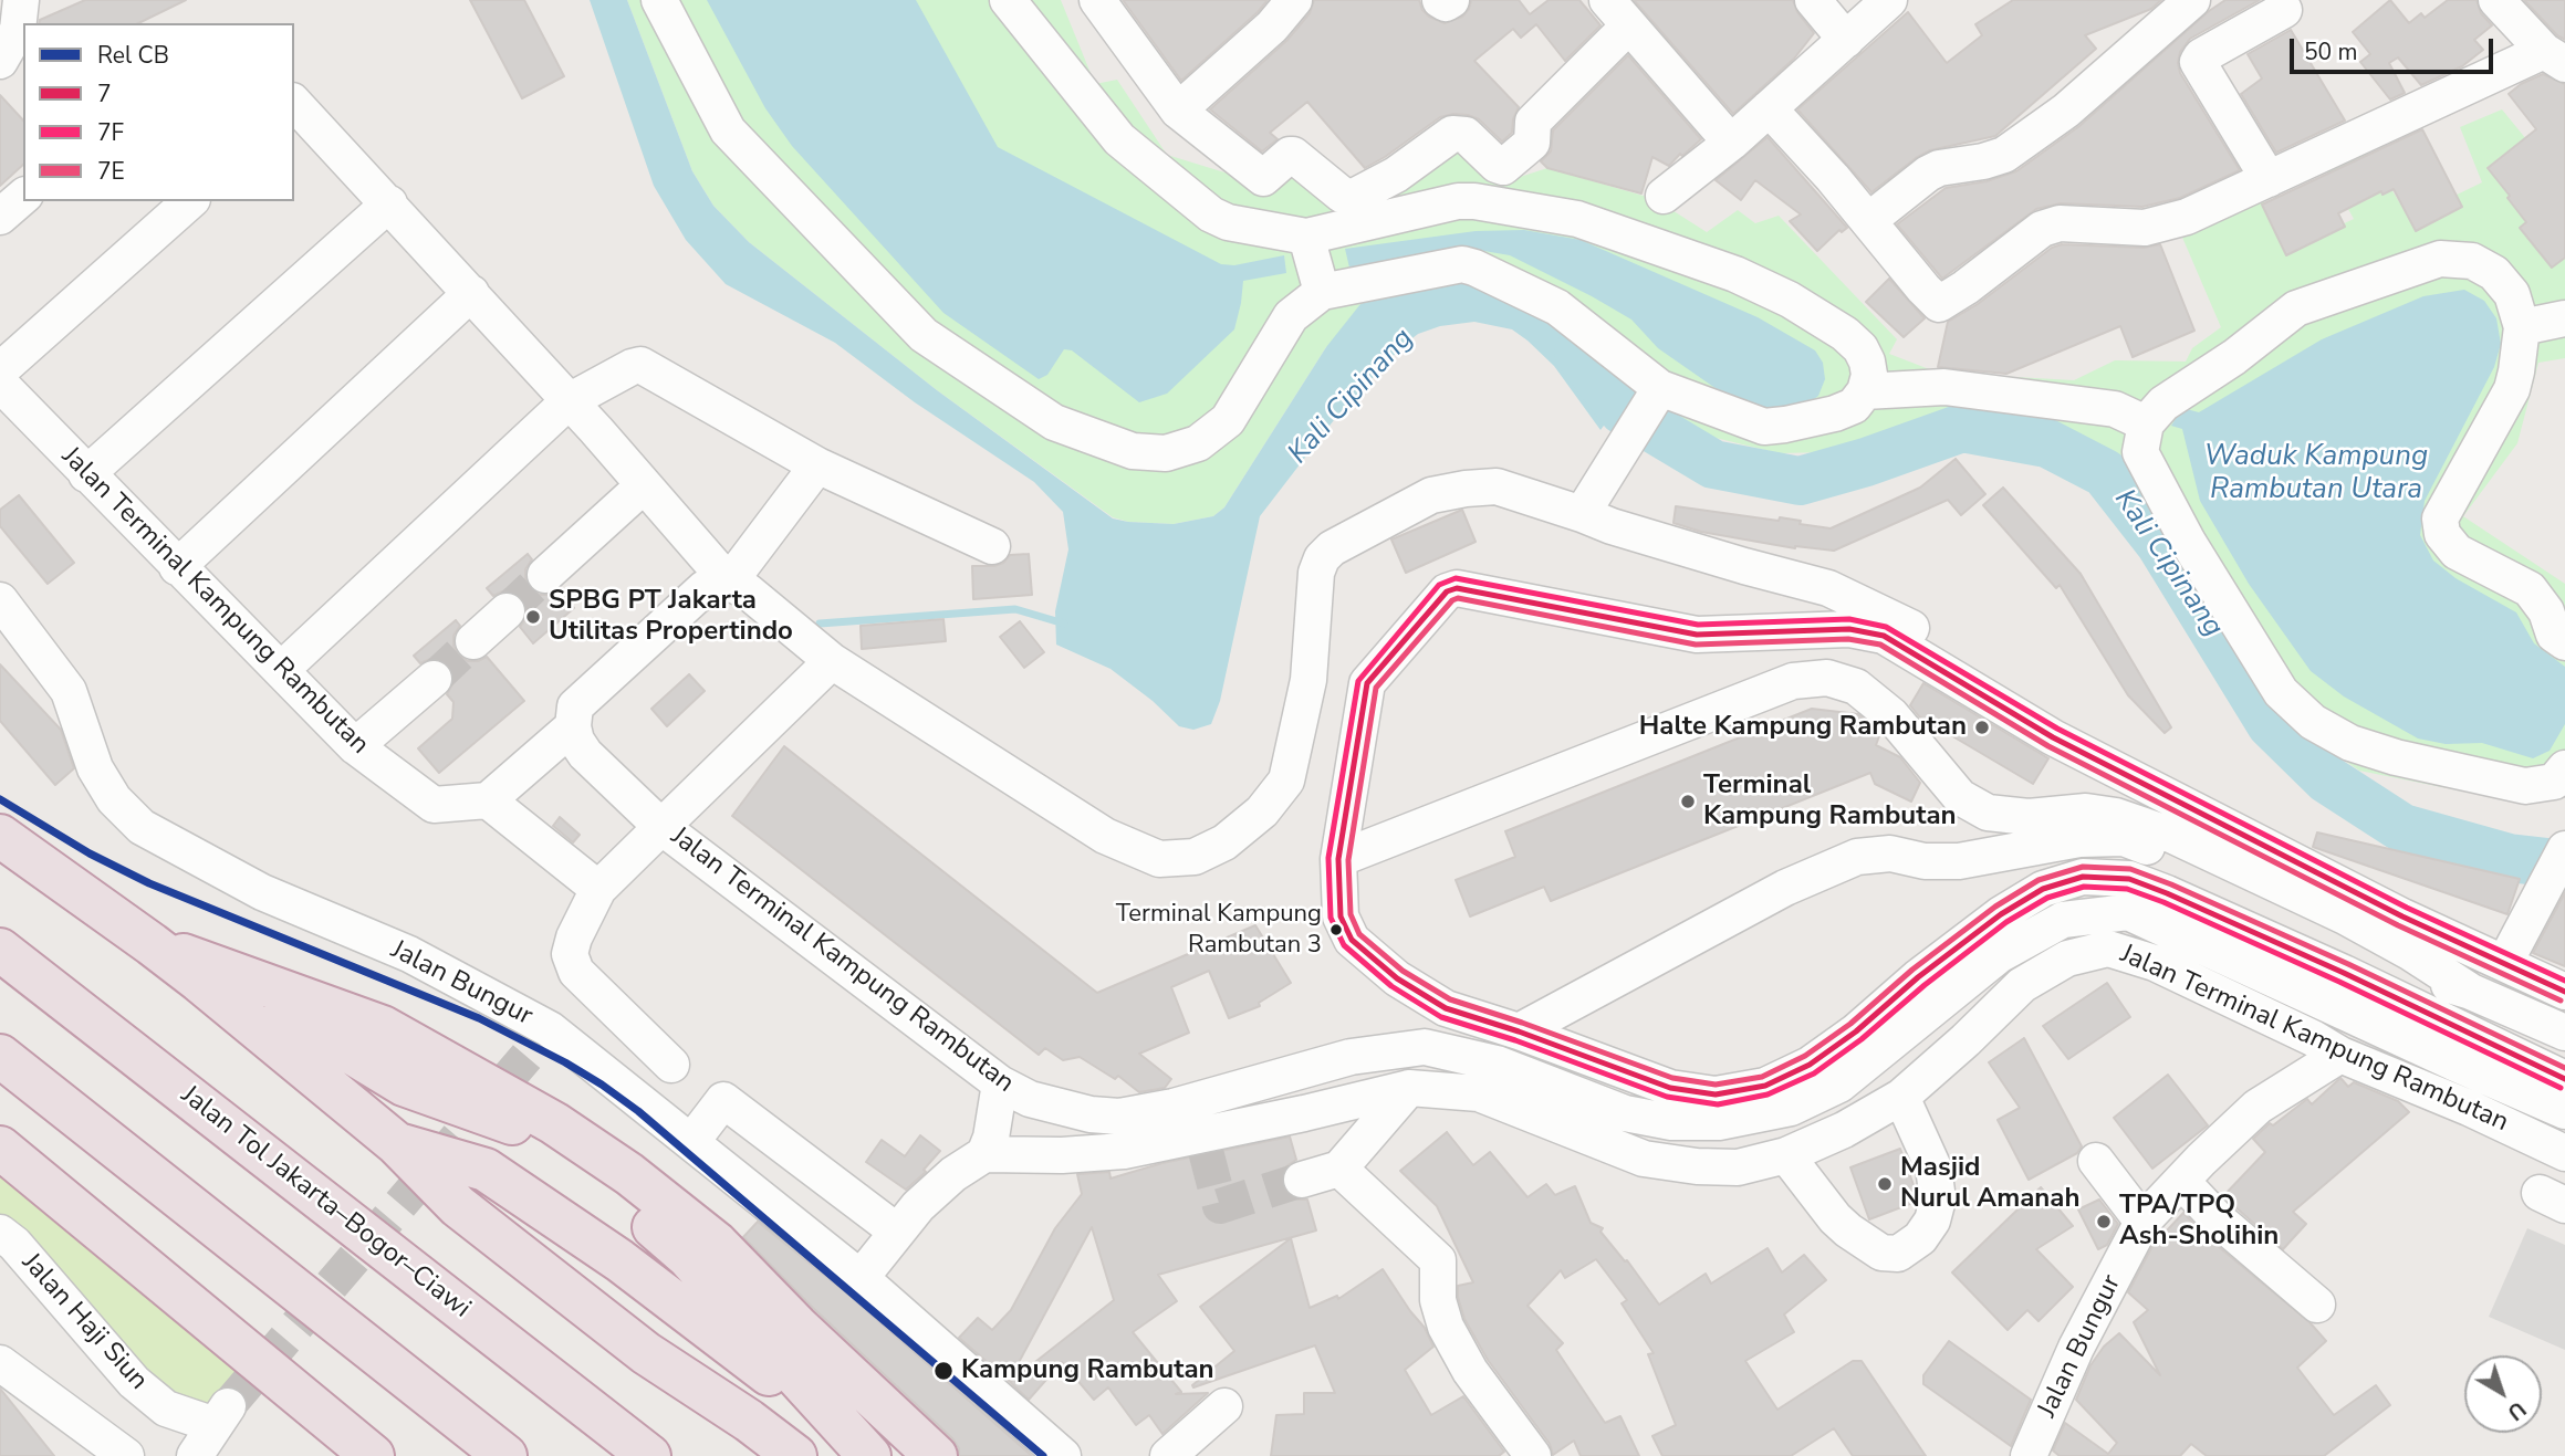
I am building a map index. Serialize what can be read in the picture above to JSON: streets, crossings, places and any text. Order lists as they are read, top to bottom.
{
  "streets": {
    "highway": ["Jalan Tol Jakarta–Bogor–Ciawi"],
    "street": ["Jalan Terminal Kampung Rambutan", "Jalan Bungur", "Jalan Haji Siun"]
  },
  "crossings": [
    ["Jalan Terminal Kampung Rambutan", "Jalan Bungur"]
  ],
  "water": ["Kali Cipinang", "Waduk Kampung Rambutan Utara"],
  "places": [
    "SPBG PT Jakarta Utilitas Propertindo",
    "Halte Kampung Rambutan",
    "Terminal Kampung Rambutan",
    "Terminal Kampung Rambutan 3",
    "Masjid Nurul Amanah",
    "TPA/TPQ Ash-Sholihin",
    "Kampung Rambutan"
  ],
  "lines": [
    "transit line 7F",
    "transit line 7",
    "transit line 7E",
    "rail line CB"
  ],
  "legend": [
    "Rel CB",
    "7",
    "7F",
    "7E"
  ],
  "scale_bar": "50 m",
  "north": "bottom right"
}
